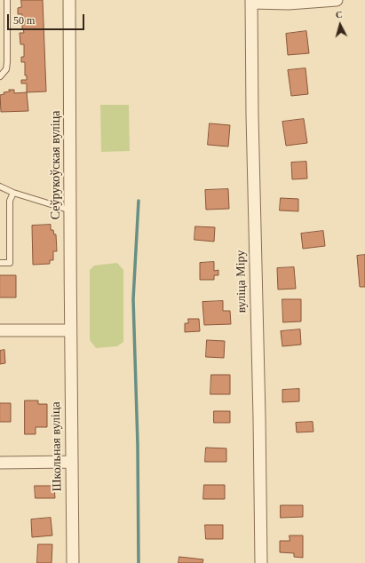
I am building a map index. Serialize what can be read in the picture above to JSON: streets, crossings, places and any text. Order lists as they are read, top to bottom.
{
  "streets": {
    "street": ["Сеўрукоўская вуліца", "вуліца Міру", "Школьная вуліца"]
  },
  "crossings": [
    ["Сеўрукоўская вуліца", "Школьная вуліца"]
  ],
  "scale_bar": "50 m",
  "north": "top"
}
